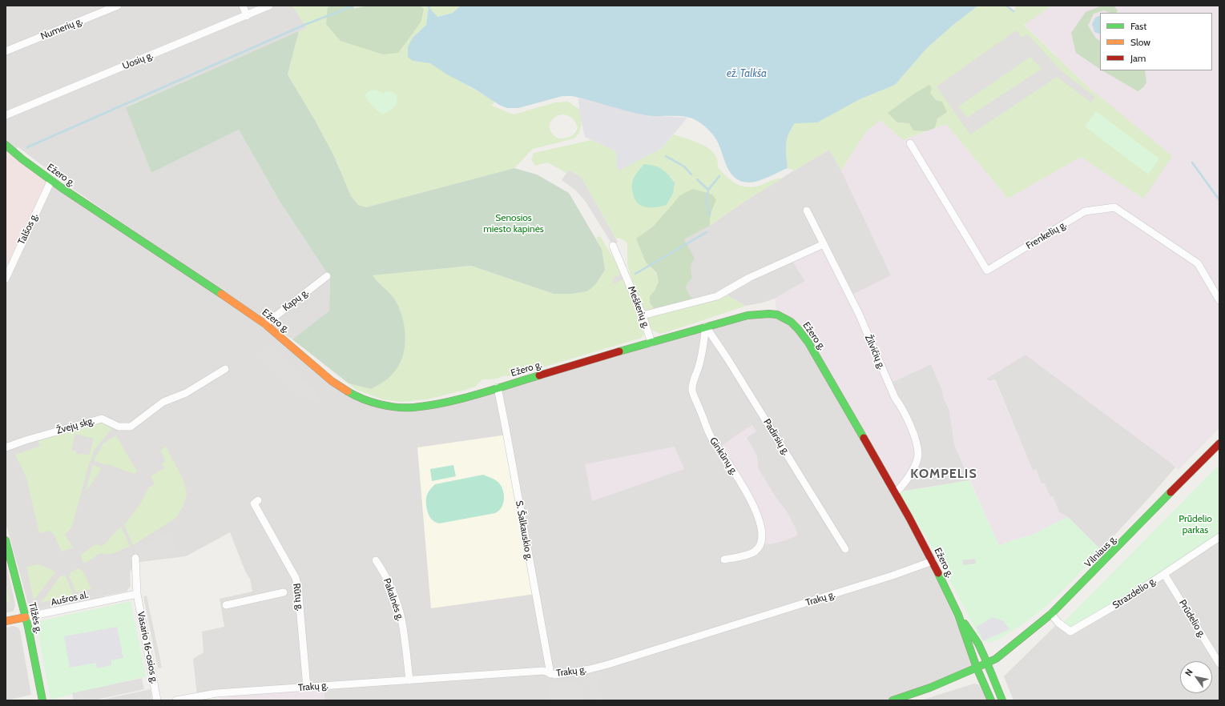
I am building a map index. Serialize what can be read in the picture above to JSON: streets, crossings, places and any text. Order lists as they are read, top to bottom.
{
  "streets": {
    "main road": [
      "Ežero g.",
      "Vilniaus g.",
      "Aušros al.",
      "Tilžės g."
    ],
    "street": [
      "Numerių g.",
      "Uosių g.",
      "Talšos g.",
      "Frenkelių g.",
      "Kapų g.",
      "Meškerių g.",
      "Žilvičių g.",
      "Žvejų skg.",
      "Padirsių g.",
      "Ginkūnų g.",
      "S. Šalkauskio g.",
      "Strazdelio g.",
      "Rūtų g.",
      "Trakų g.",
      "Pakalnės g.",
      "Prūdelio g.",
      "Vasario 16-osios g."
    ]
  },
  "crossings": [
    ["Ežero g.", "Talšos g."],
    ["Ežero g.", "Kapų g."],
    ["Ežero g.", "Meškerių g."],
    ["Ežero g.", "Žilvičių g."],
    ["Ežero g.", "Padirsių g."],
    ["Ežero g.", "Ginkūnų g."],
    ["Ežero g.", "S. Šalkauskio g."],
    ["Ežero g.", "Vilniaus g."],
    ["Ežero g.", "Trakų g."],
    ["Padirsių g.", "Ginkūnų g."],
    ["S. Šalkauskio g.", "Trakų g."],
    ["Vilniaus g.", "Strazdelio g."],
    ["Strazdelio g.", "Prūdelio g."],
    ["Rūtų g.", "Trakų g."],
    ["Aušros al.", "Tilžės g."],
    ["Aušros al.", "Vasario 16-osios g."],
    ["Trakų g.", "Pakalnės g."]
  ],
  "districts": ["KOMPELIS"],
  "water": ["ež. Talkša"],
  "parks": ["Senosios miesto kapinės", "Prūdelio parkas"],
  "legend": ["Fast", "Slow", "Jam"],
  "north": "top left"
}
